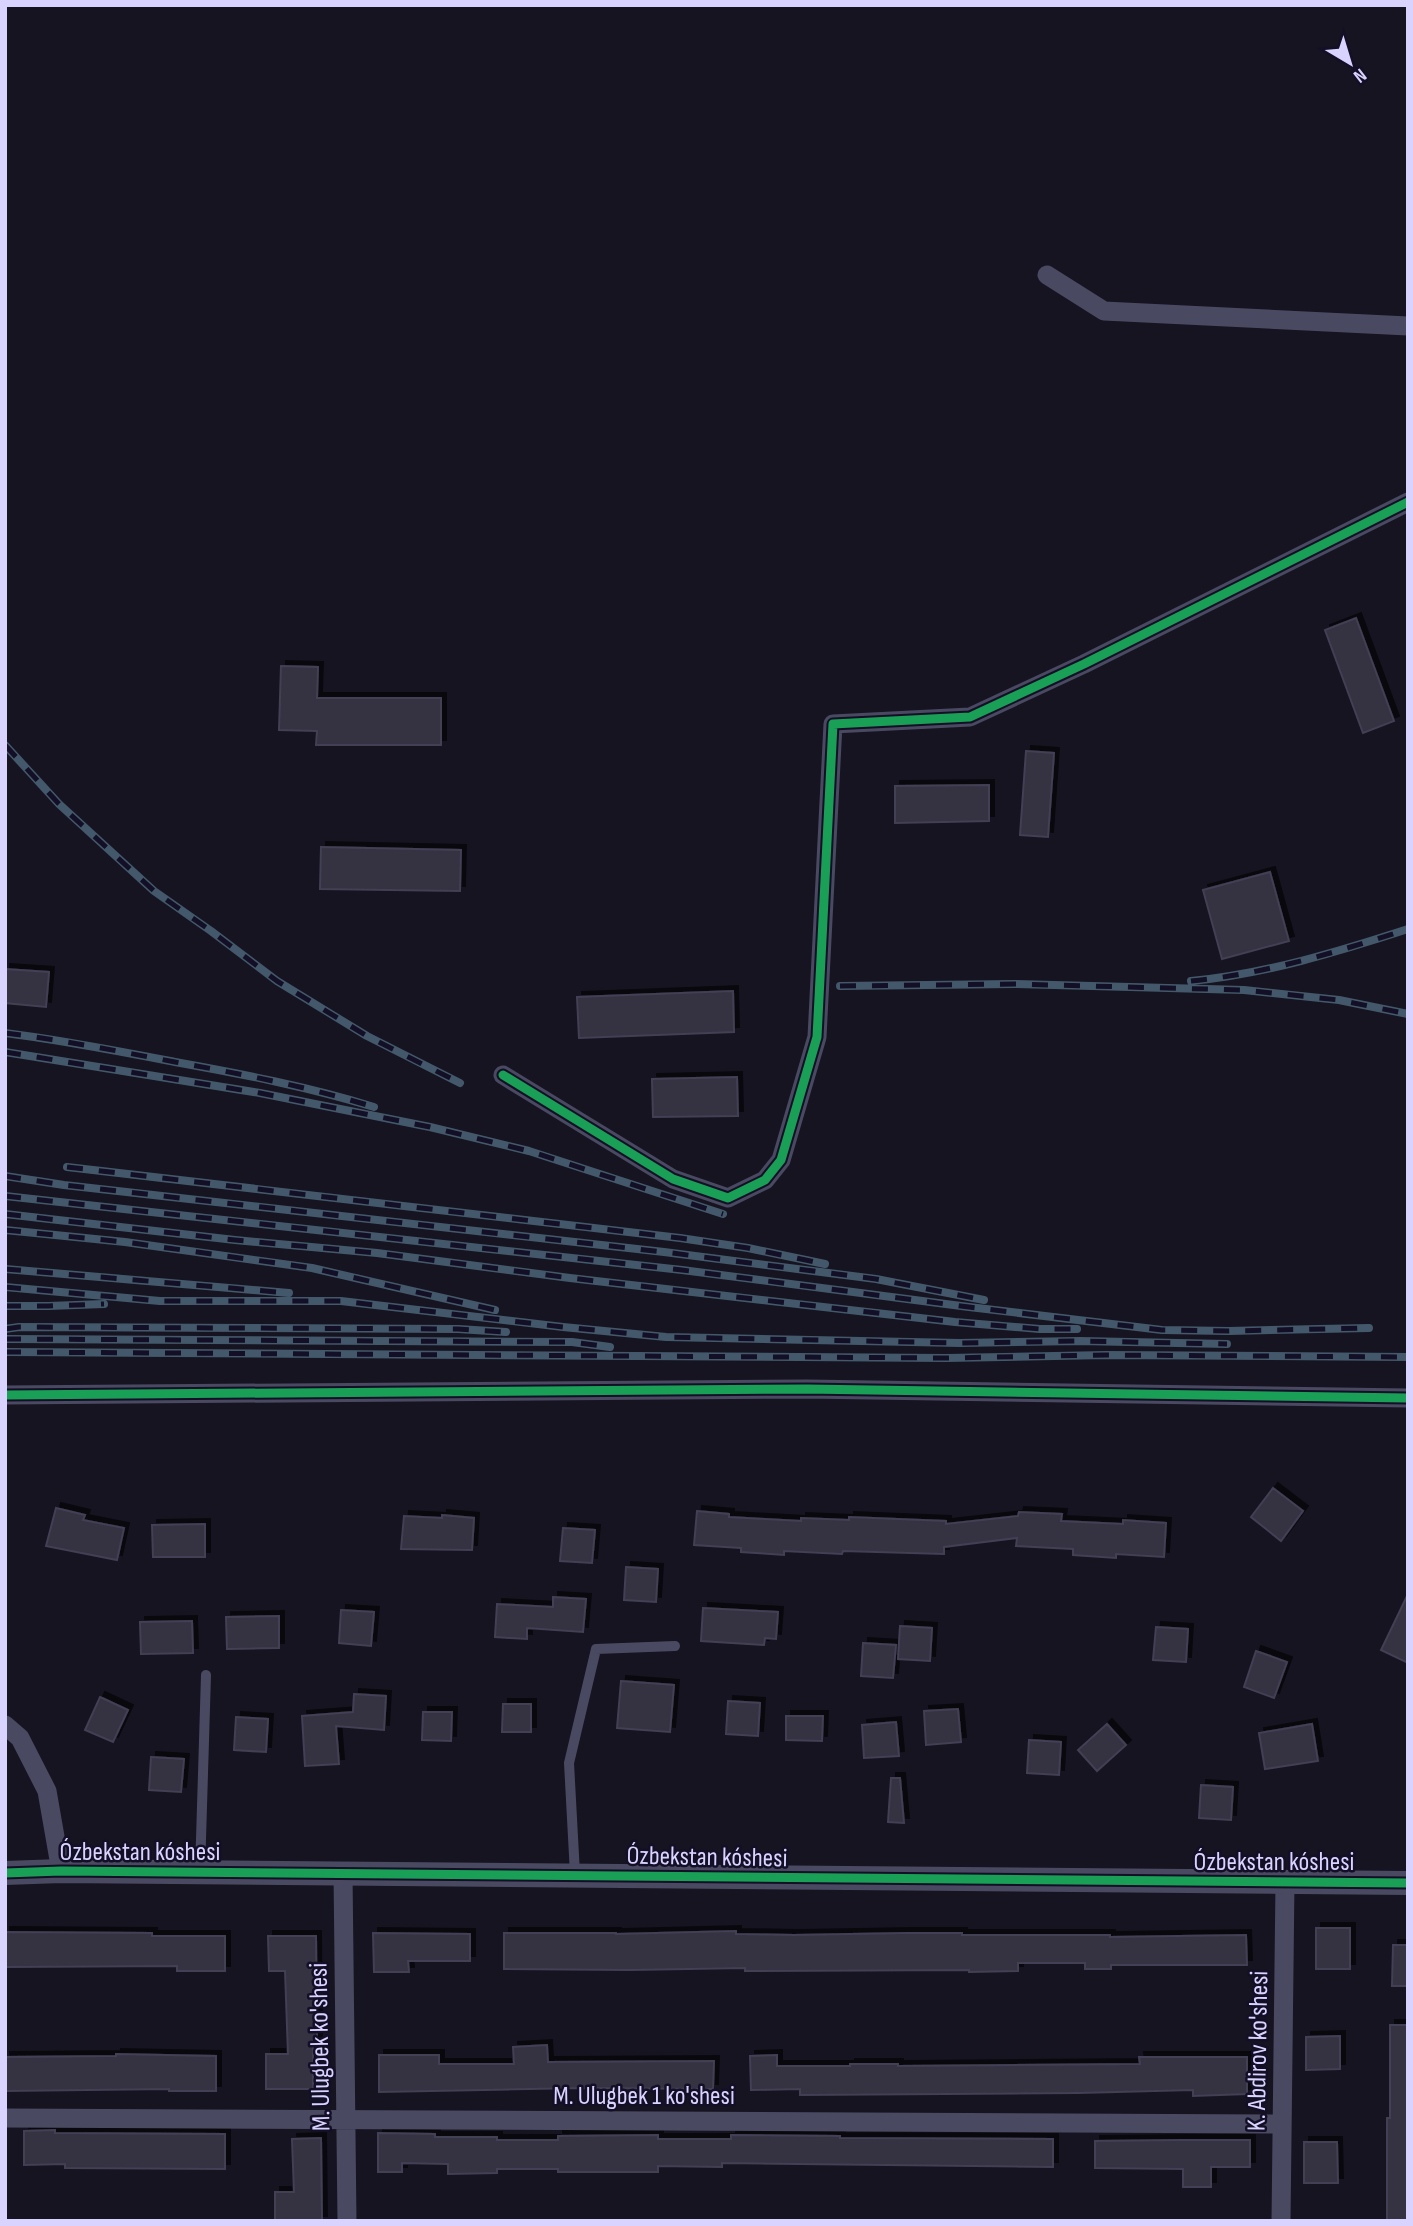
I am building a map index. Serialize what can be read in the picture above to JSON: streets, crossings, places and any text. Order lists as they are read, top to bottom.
{
  "streets": {
    "street": [
      "Ózbekstan kóshesi",
      "M. Ulugbek ko'shesi",
      "K. Abdirov ko'shesi",
      "M. Ulugbek 1 ko'shesi"
    ]
  },
  "crossings": [
    ["Ózbekstan kóshesi", "M. Ulugbek ko'shesi"],
    ["Ózbekstan kóshesi", "K. Abdirov ko'shesi"],
    ["M. Ulugbek ko'shesi", "M. Ulugbek 1 ko'shesi"],
    ["K. Abdirov ko'shesi", "M. Ulugbek 1 ko'shesi"]
  ],
  "north": "bottom right"
}
